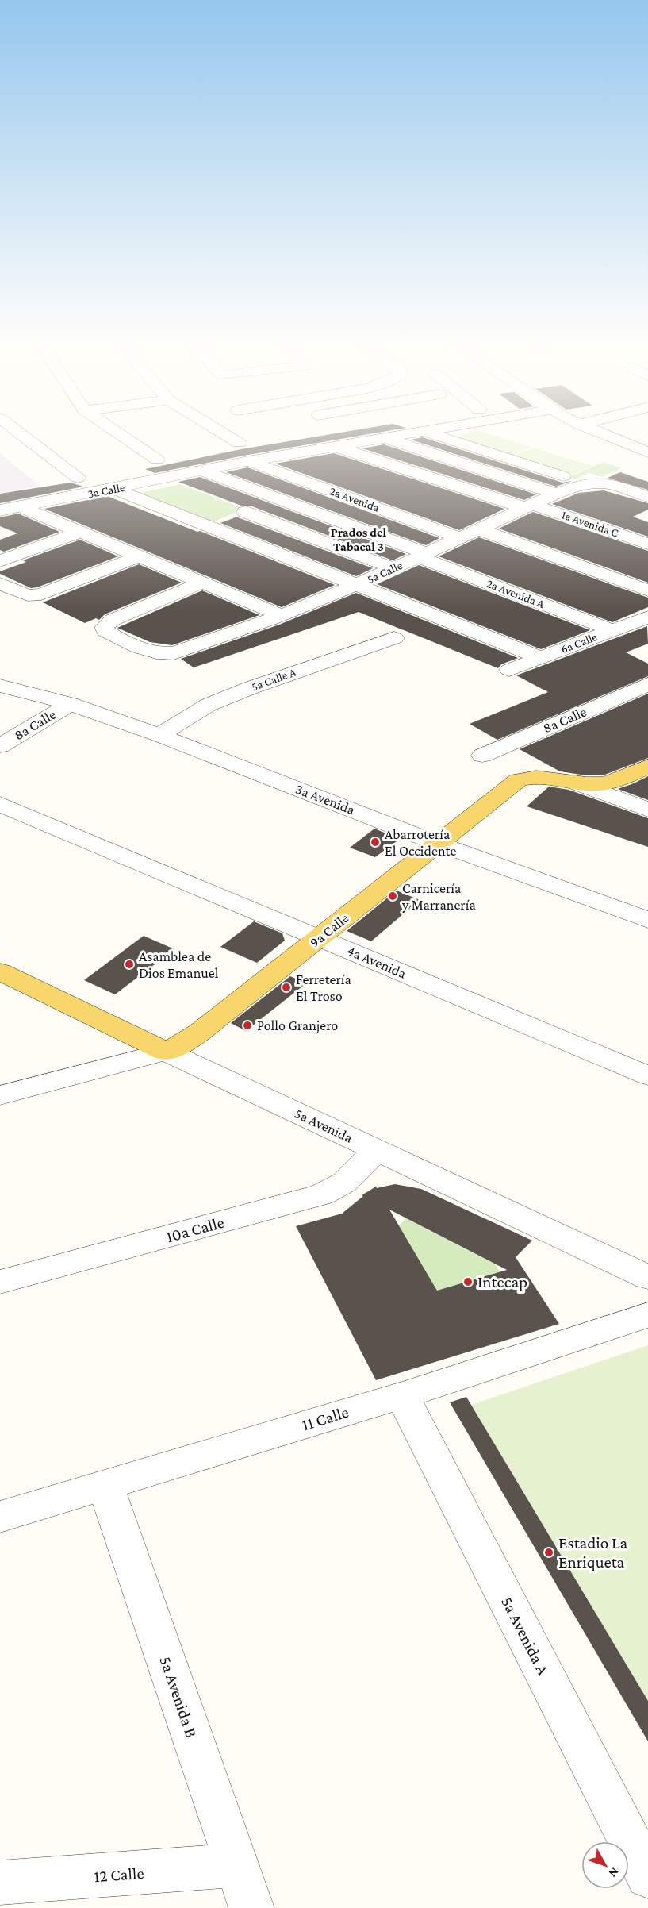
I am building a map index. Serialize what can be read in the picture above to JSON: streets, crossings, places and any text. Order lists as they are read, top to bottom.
{
  "streets": {
    "main road": ["9a Calle", "5a Avenida"],
    "street": [
      "3a Calle",
      "2a Avenida",
      "1a Avenida C",
      "5a Calle",
      "2a Avenida A",
      "6a Calle",
      "5a Calle A",
      "8a Calle",
      "3a Avenida",
      "4a Avenida",
      "10a Calle",
      "11 Calle",
      "5a Avenida A",
      "5a Avenida B",
      "12 Calle"
    ]
  },
  "crossings": [
    ["3a Calle", "2a Avenida"],
    ["3a Calle", "1a Avenida C"],
    ["3a Calle", "2a Avenida A"],
    ["2a Avenida", "5a Calle"],
    ["1a Avenida C", "5a Calle"],
    ["5a Calle", "2a Avenida A"],
    ["2a Avenida A", "6a Calle"],
    ["5a Calle A", "3a Avenida"],
    ["8a Calle", "3a Avenida"],
    ["3a Avenida", "9a Calle"],
    ["9a Calle", "4a Avenida"],
    ["9a Calle", "5a Avenida"],
    ["5a Avenida", "10a Calle"],
    ["11 Calle", "5a Avenida A"],
    ["11 Calle", "5a Avenida B"],
    ["5a Avenida B", "12 Calle"]
  ],
  "districts": ["Prados del Tabacal 3"],
  "places": [
    "Abarrotería El Occidente",
    "Carnicería y Marranería",
    "Asamblea de Dios Emanuel",
    "Ferretería El Troso",
    "Pollo Granjero",
    "Intecap",
    "Estadio La Enriqueta"
  ],
  "north": "bottom right"
}
